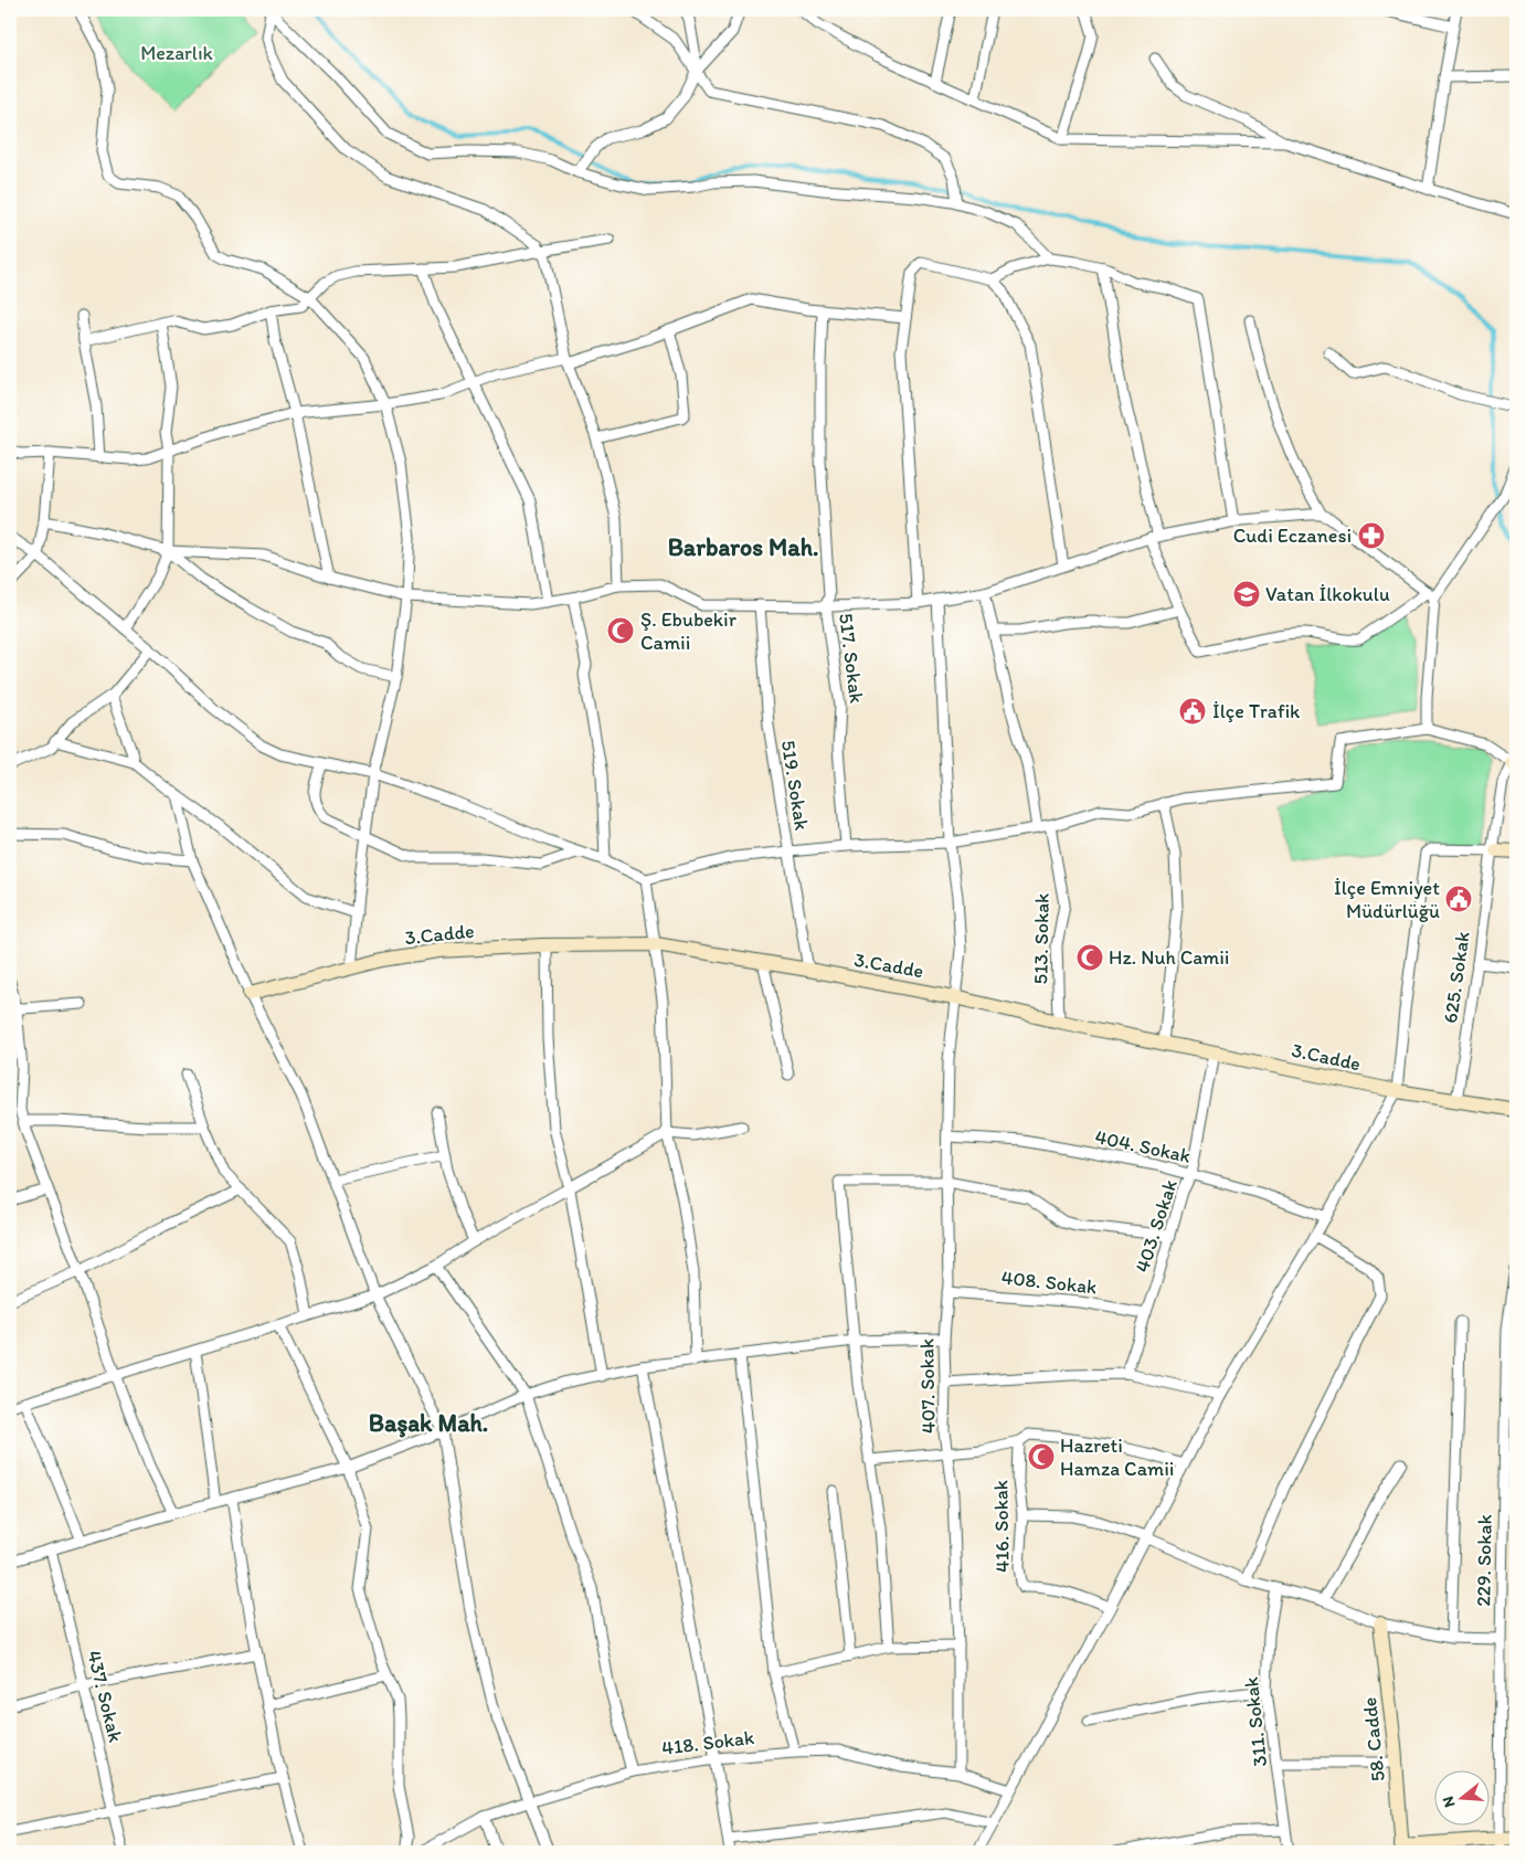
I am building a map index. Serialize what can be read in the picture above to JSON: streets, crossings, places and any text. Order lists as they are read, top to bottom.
{
  "streets": {
    "street": [
      "517. Sokak",
      "519. Sokak",
      "3.Cadde",
      "513. Sokak",
      "625. Sokak",
      "404. Sokak",
      "403. Sokak",
      "408. Sokak",
      "407. Sokak",
      "416. Sokak",
      "229. Sokak",
      "437. Sokak",
      "311. Sokak",
      "58. Cadde",
      "418. Sokak"
    ]
  },
  "crossings": [
    ["519. Sokak", "3.Cadde"],
    ["3.Cadde", "513. Sokak"],
    ["3.Cadde", "625. Sokak"],
    ["3.Cadde", "403. Sokak"],
    ["3.Cadde", "407. Sokak"],
    ["404. Sokak", "403. Sokak"],
    ["404. Sokak", "407. Sokak"],
    ["403. Sokak", "408. Sokak"],
    ["408. Sokak", "407. Sokak"],
    ["407. Sokak", "418. Sokak"]
  ],
  "districts": ["Barbaros Mah.", "Başak Mah."],
  "parks": ["Mezarlık"],
  "places": {
    "pharmacy": ["Cudi Eczanesi"],
    "school or university": ["Vatan İlkokulu"],
    "mosque": ["Ş. Ebubekir Camii", "Hz. Nuh Camii", "Hazreti Hamza Camii"],
    "public building": ["İlçe Trafik", "İlçe Emniyet Müdürlüğü"]
  },
  "north": "left"
}
